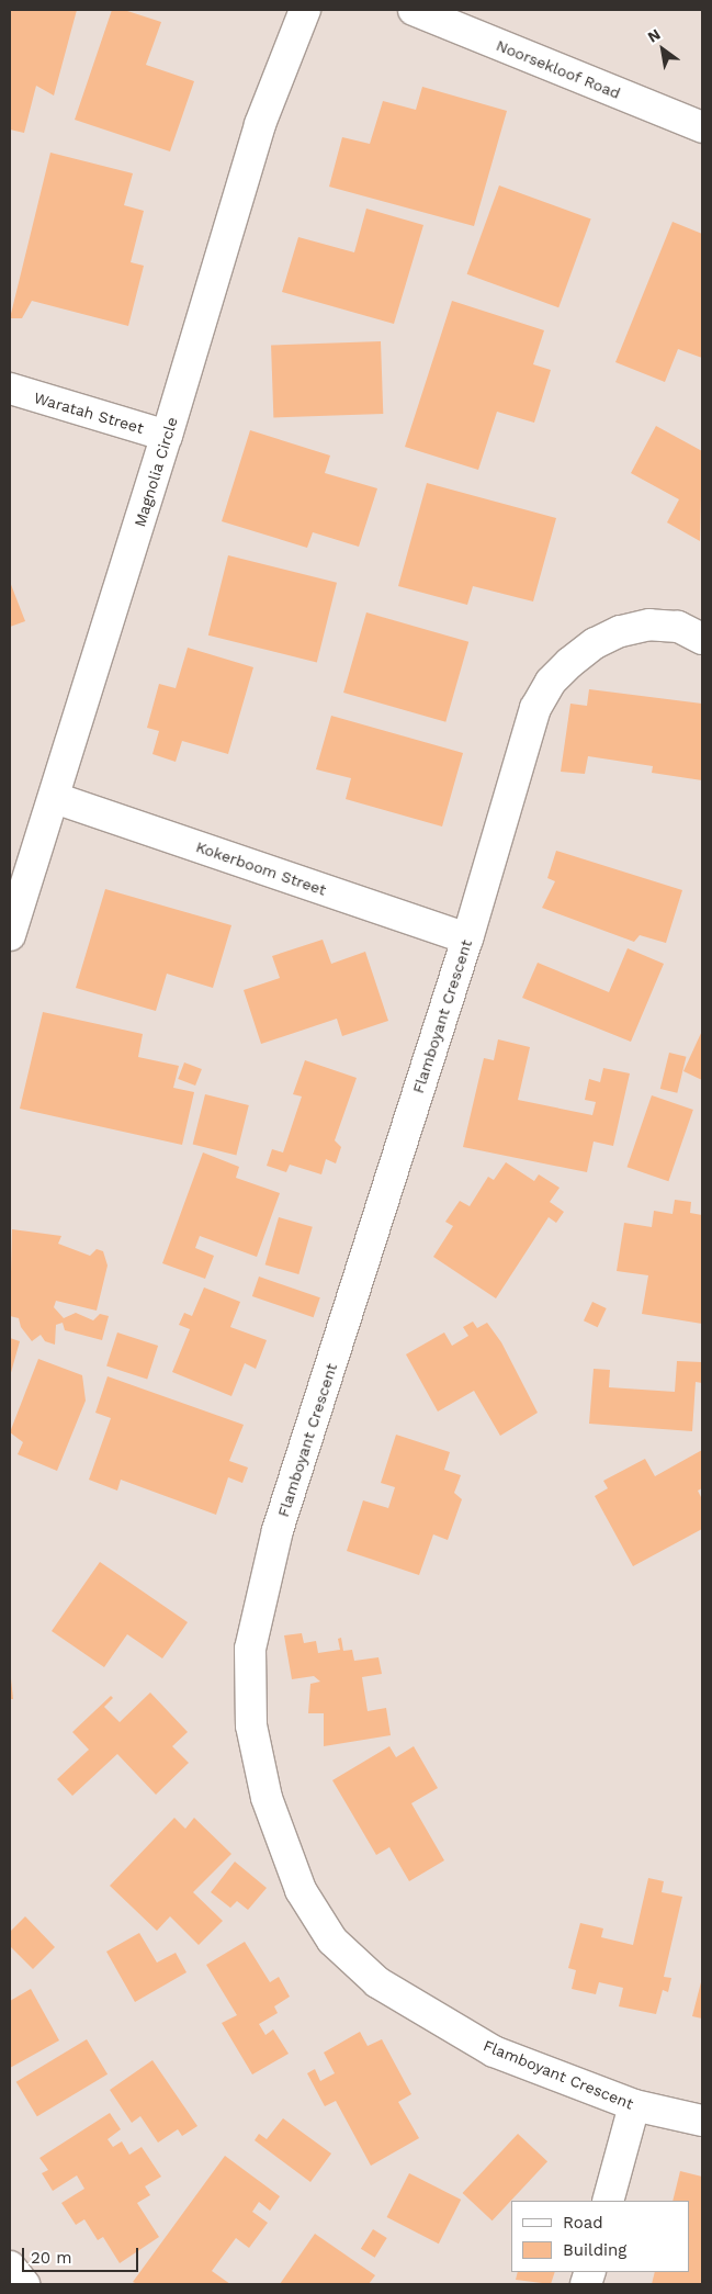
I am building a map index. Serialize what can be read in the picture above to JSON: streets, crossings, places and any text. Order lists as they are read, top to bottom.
{
  "streets": {
    "street": [
      "Noorsekloof Road",
      "Waratah Street",
      "Magnolia Circle",
      "Kokerboom Street",
      "Flamboyant Crescent"
    ]
  },
  "crossings": [
    ["Waratah Street", "Magnolia Circle"],
    ["Magnolia Circle", "Kokerboom Street"],
    ["Kokerboom Street", "Flamboyant Crescent"]
  ],
  "legend": ["Road", "Building"],
  "scale_bar": "20 m",
  "north": "top left"
}
